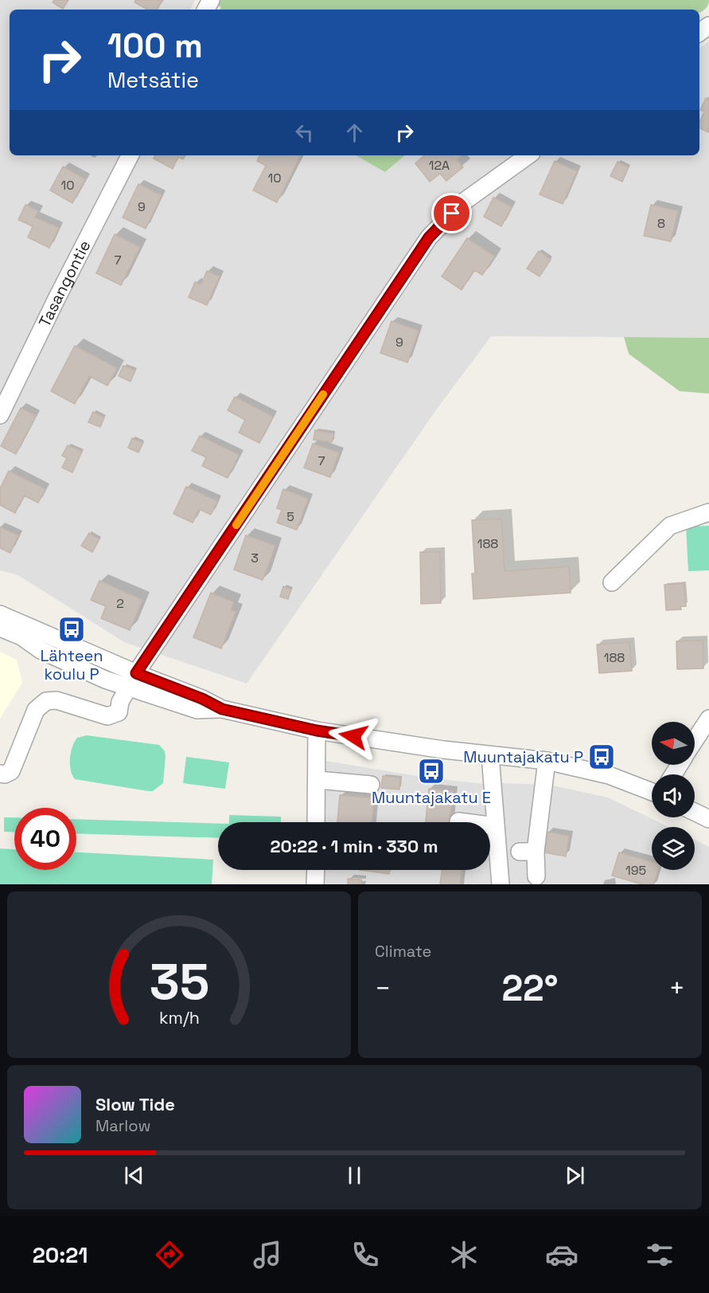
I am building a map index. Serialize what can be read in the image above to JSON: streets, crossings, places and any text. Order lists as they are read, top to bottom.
{
  "streets": {
    "street": ["Tasangontie"]
  },
  "places": {
    "bus stop": ["Lähteen koulu P", "Muuntajakatu P", "Muuntajakatu E"]
  },
  "house_numbers": [
    "12A",
    "10",
    "10",
    "9",
    "8",
    "7",
    "9",
    "7",
    "5",
    "188",
    "3",
    "2",
    "188",
    "195"
  ],
  "north": "left",
  "page": {
    "turn": ["100 m", "Metsätie"],
    "limit": "40",
    "trip": "20:22 · 1 min · 330 m",
    "tile": "Climate",
    "heat": ["−", "22°", "+"],
    "song": ["Slow Tide", "Marlow"],
    "tabs": "20:21",
    "gauge": ["35", "km/h"]
  }
}
